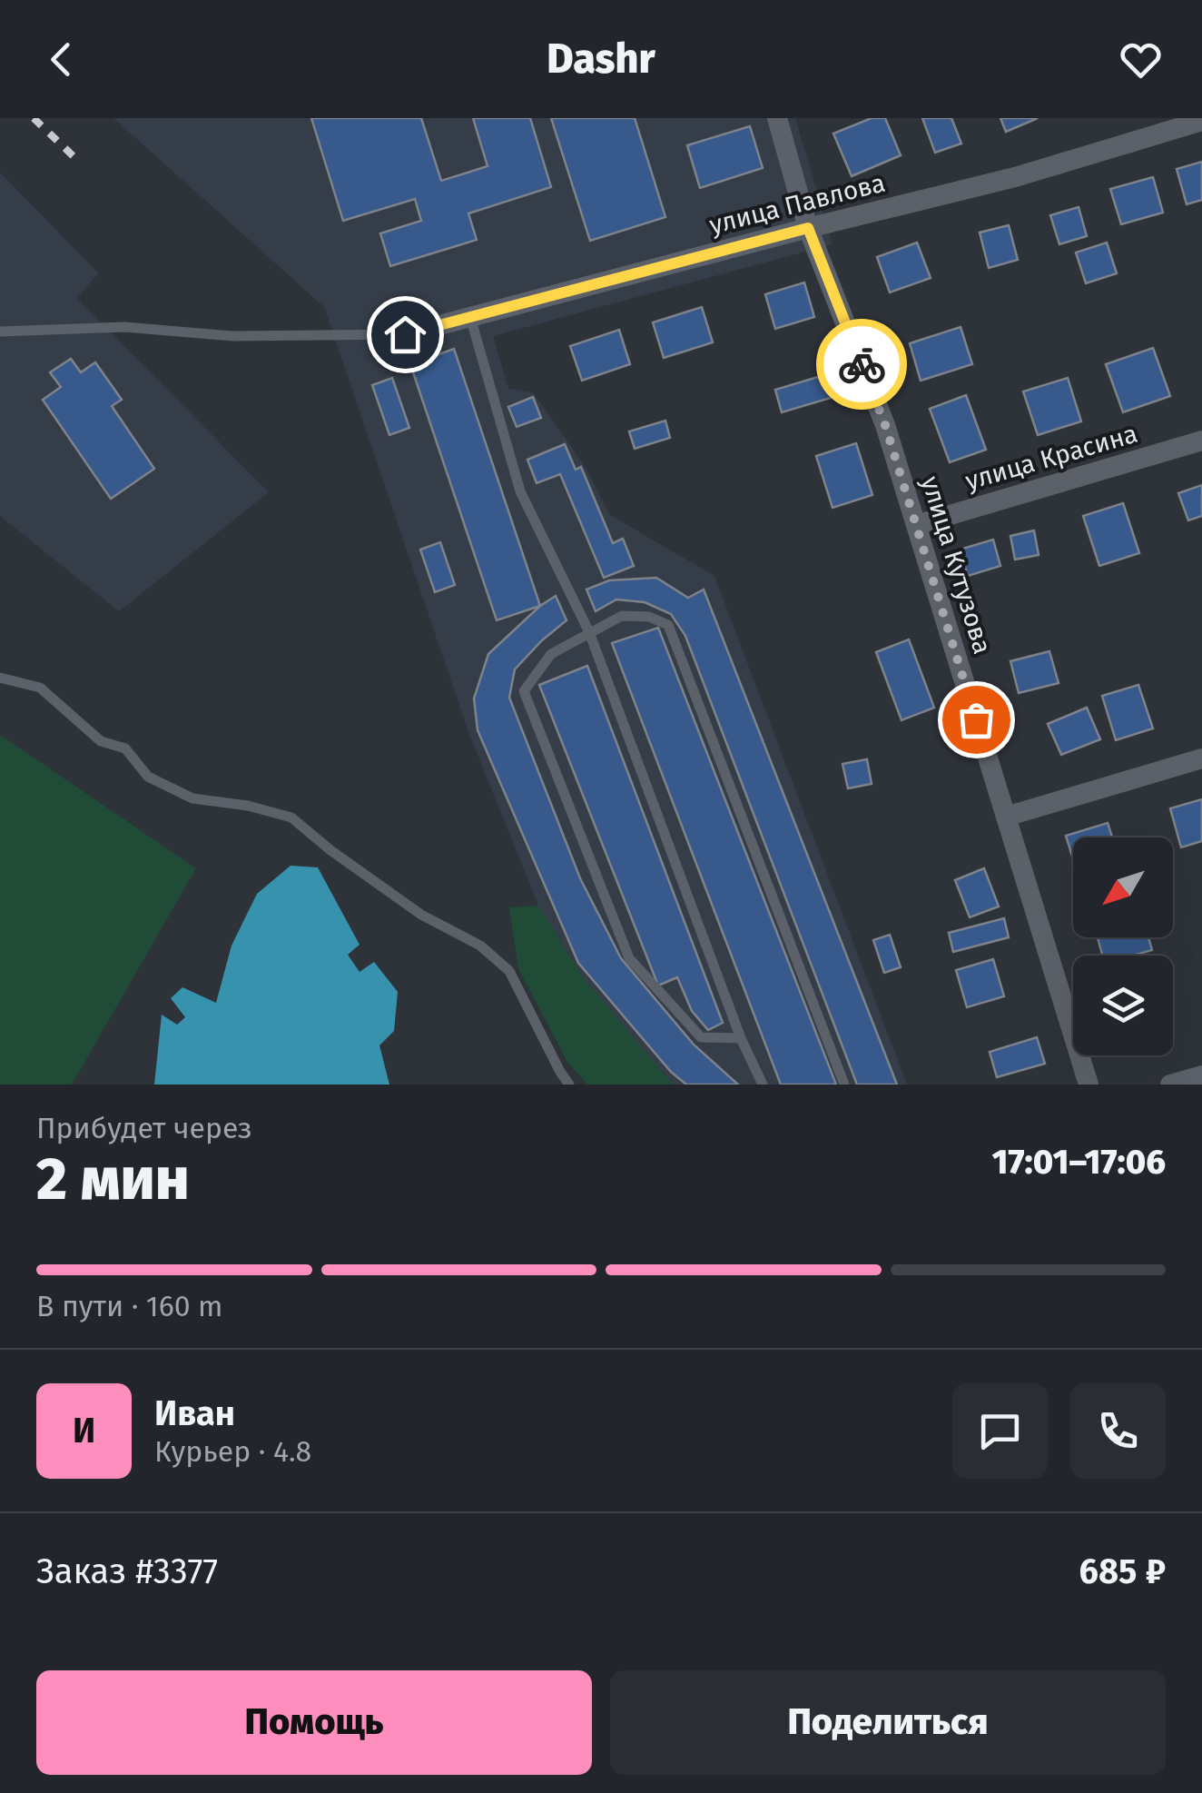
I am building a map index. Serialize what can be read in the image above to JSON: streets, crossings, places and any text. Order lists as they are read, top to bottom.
{
  "streets": {
    "street": ["улица Павлова", "улица Красина", "улица Кутузова"]
  },
  "crossings": [
    ["улица Павлова", "улица Кутузова"],
    ["улица Красина", "улица Кутузова"]
  ],
  "north": "bottom left",
  "page": {
    "header": "Dashr",
    "heading": ["2 мин", "Прибудет через", "17:01–17:06"],
    "panel": [
      "Иван",
      "Курьер · 4.8",
      "Заказ #3377",
      "685 ₽"
    ],
    "bar": "В пути · 160 m",
    "round": "И",
    "buttons": ["Помощь", "Поделиться"]
  }
}
